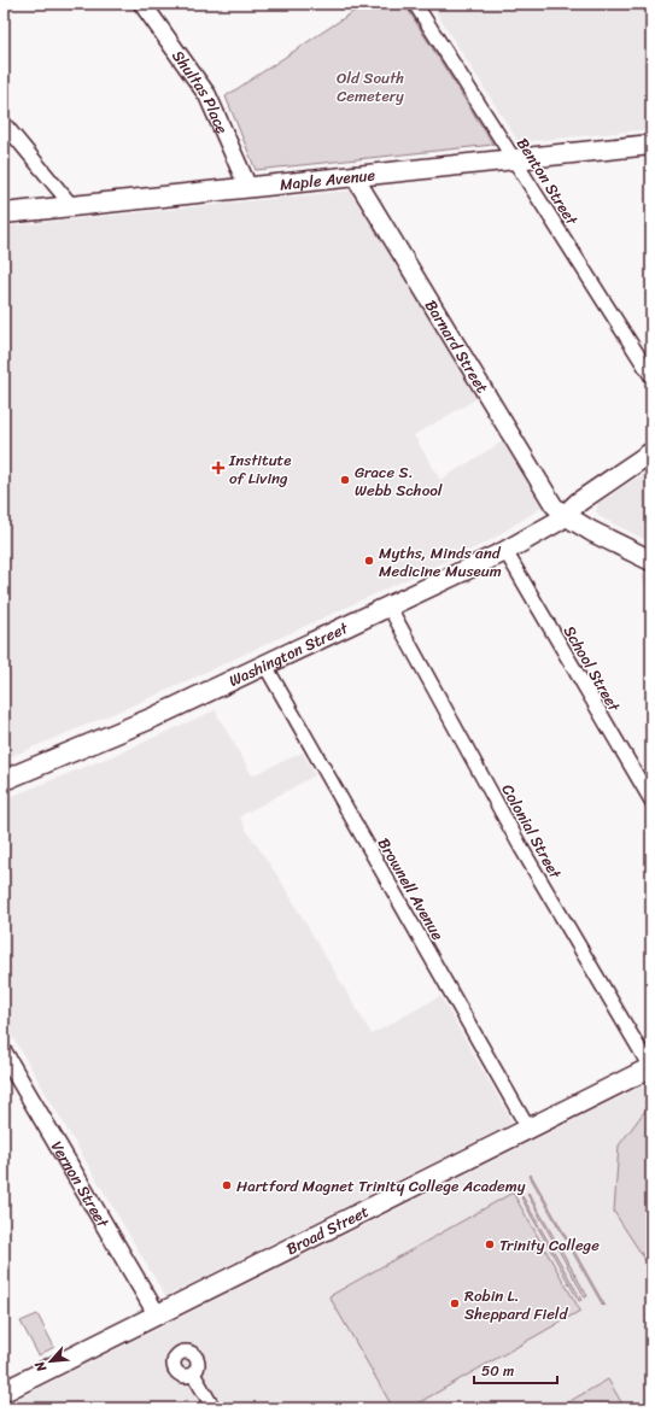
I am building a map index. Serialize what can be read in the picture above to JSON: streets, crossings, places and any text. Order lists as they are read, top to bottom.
{
  "streets": {
    "main road": ["Maple Avenue", "Washington Street", "Broad Street"],
    "street": [
      "Shultas Place",
      "Benton Street",
      "Barnard Street",
      "School Street",
      "Colonial Street",
      "Brownell Avenue",
      "Vernon Street"
    ]
  },
  "crossings": [
    ["Shultas Place", "Maple Avenue"],
    ["Maple Avenue", "Benton Street"],
    ["Maple Avenue", "Barnard Street"],
    ["Barnard Street", "Washington Street"],
    ["Washington Street", "School Street"],
    ["Washington Street", "Colonial Street"],
    ["Washington Street", "Brownell Avenue"],
    ["Colonial Street", "Broad Street"],
    ["Brownell Avenue", "Broad Street"],
    ["Vernon Street", "Broad Street"]
  ],
  "parks": ["Old South Cemetery"],
  "places": {
    "health": ["Institute of Living"],
    "other": [
      "Grace S. Webb School",
      "Myths, Minds and Medicine Museum",
      "Hartford Magnet Trinity College Academy",
      "Trinity College",
      "Robin L. Sheppard Field"
    ]
  },
  "scale_bar": "50 m",
  "north": "bottom left"
}
